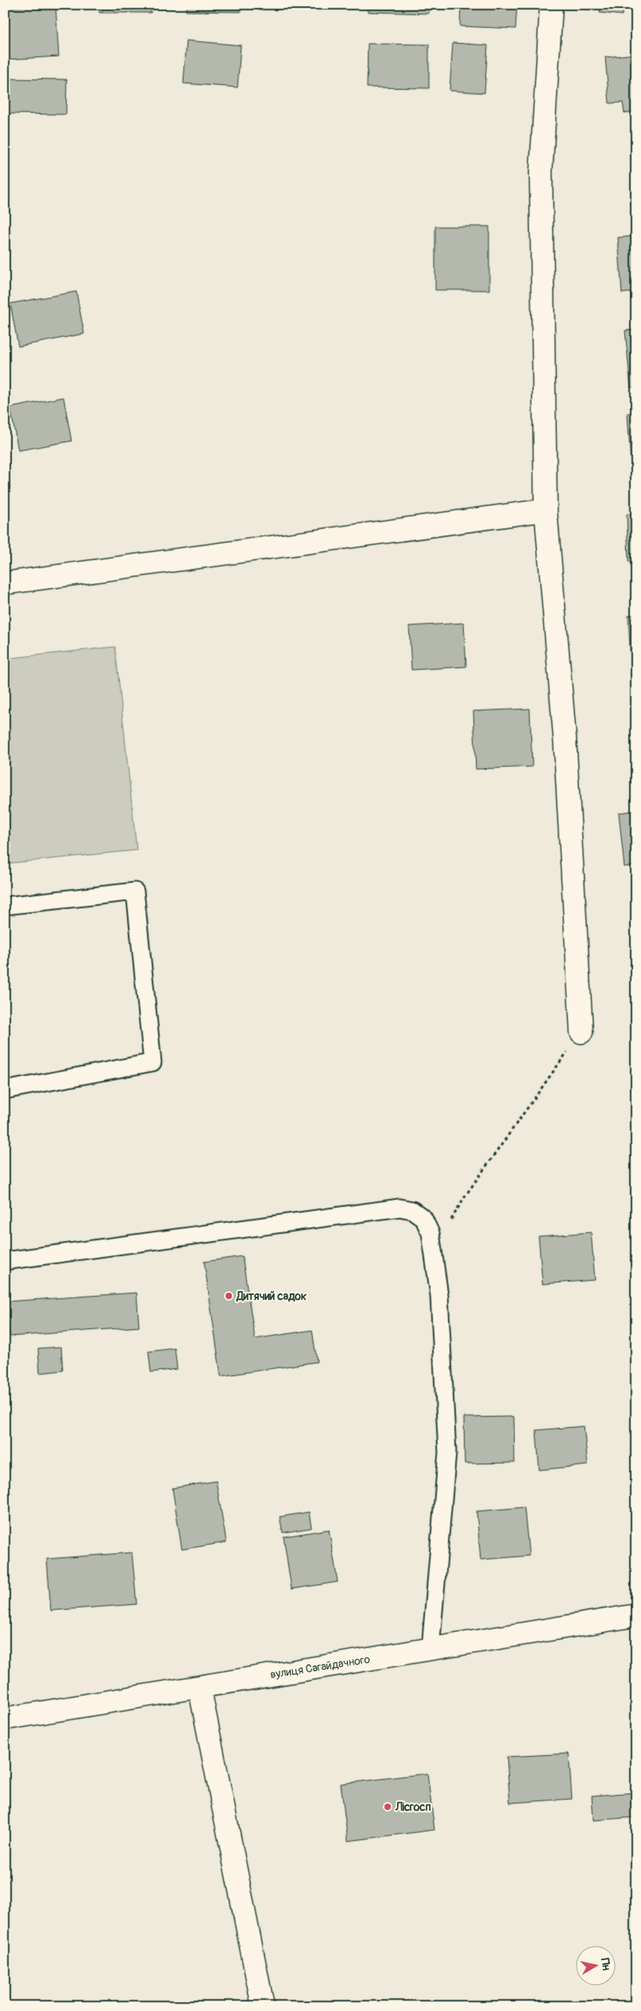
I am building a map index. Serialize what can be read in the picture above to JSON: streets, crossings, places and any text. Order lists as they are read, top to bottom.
{
  "streets": {
    "street": ["вулиця Сагайдачного"]
  },
  "places": ["Дитячий садок", "Лісгосп"],
  "north": "right"
}
